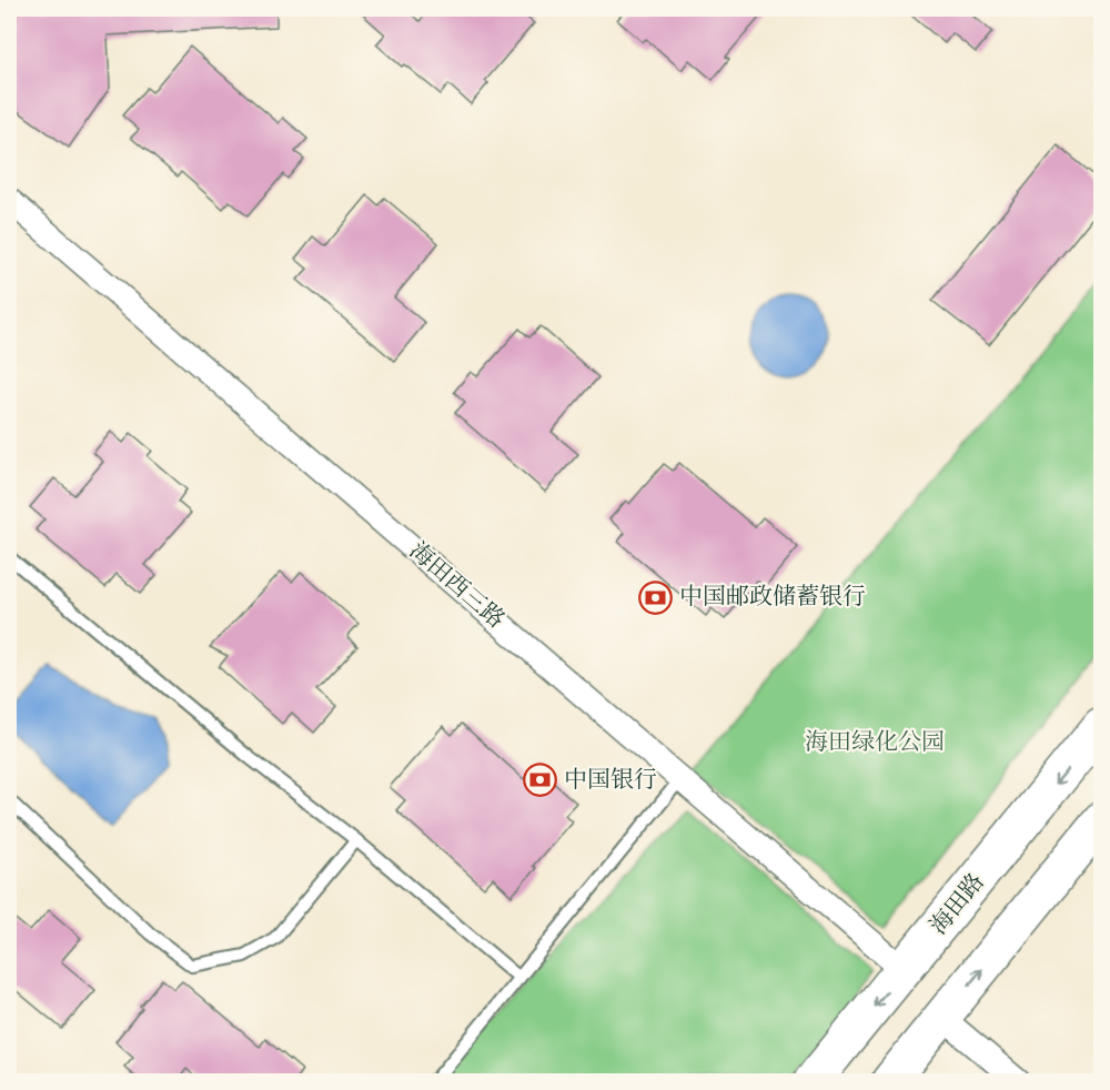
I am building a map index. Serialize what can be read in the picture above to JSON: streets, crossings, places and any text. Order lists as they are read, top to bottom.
{
  "streets": {
    "main road": ["海田路"],
    "street": ["海田西三路"]
  },
  "crossings": [
    ["海田西三路", "海田路"]
  ],
  "parks": ["海田绿化公园"],
  "places": {
    "bank": ["中国邮政储蓄银行", "中国银行"]
  }
}
